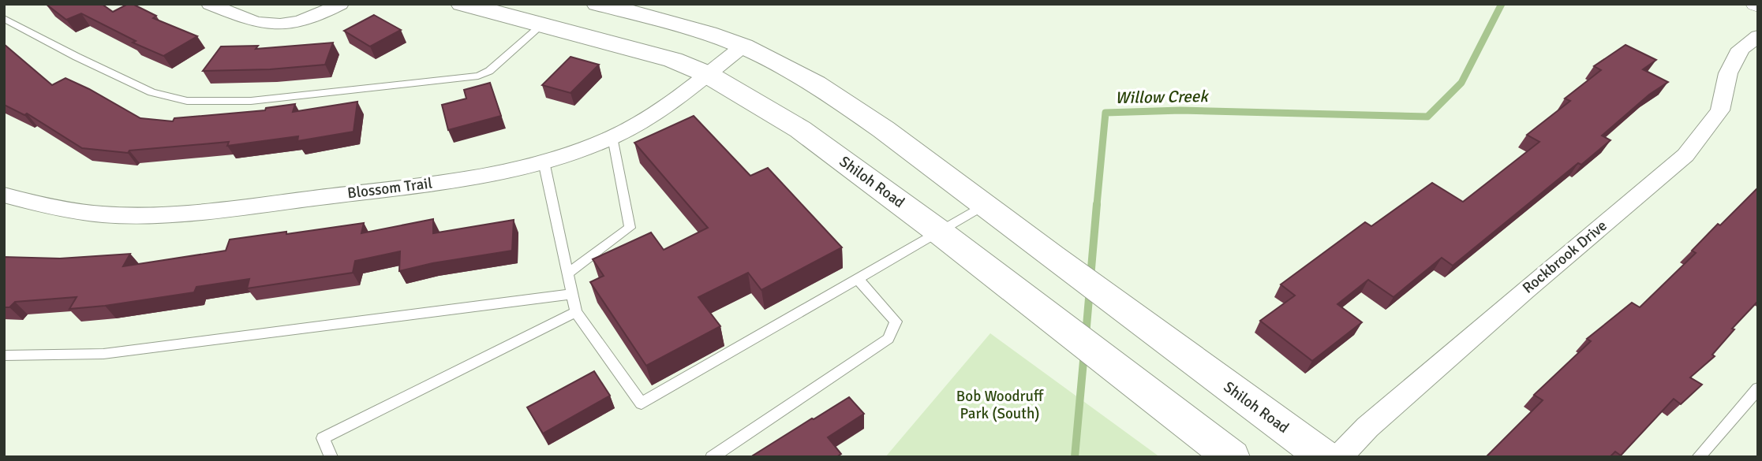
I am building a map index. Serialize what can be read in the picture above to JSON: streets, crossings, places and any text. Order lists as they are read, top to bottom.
{
  "streets": {
    "main road": ["Shiloh Road"],
    "street": ["Blossom Trail", "Rockbrook Drive"]
  },
  "crossings": [
    ["Shiloh Road", "Blossom Trail"]
  ],
  "water": ["Willow Creek"],
  "parks": ["Bob Woodruff Park (South)"]
}
